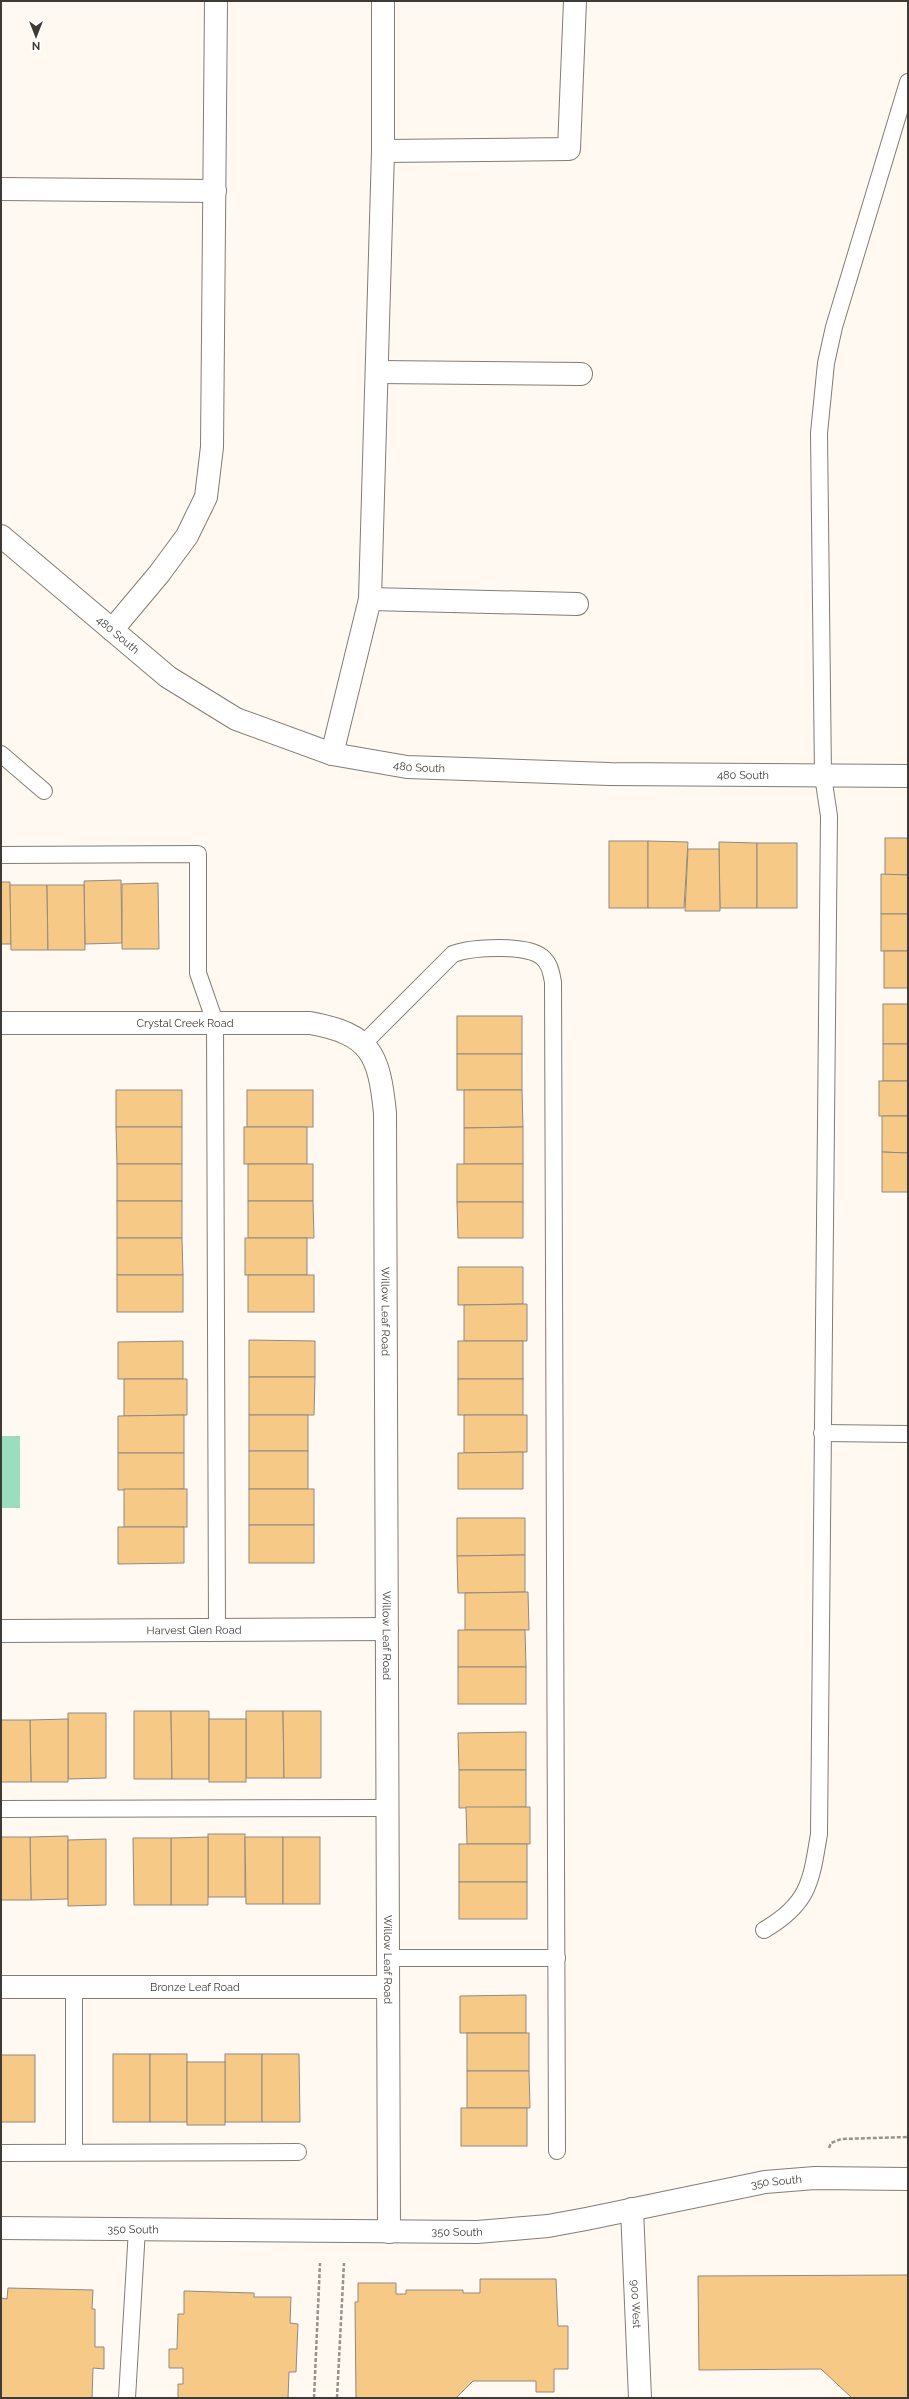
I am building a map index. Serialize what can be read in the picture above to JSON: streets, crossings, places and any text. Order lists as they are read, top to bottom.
{
  "streets": {
    "street": [
      "480 South",
      "Crystal Creek Road",
      "Willow Leaf Road",
      "Harvest Glen Road",
      "Bronze Leaf Road",
      "350 South",
      "900 West"
    ]
  },
  "crossings": [
    ["Crystal Creek Road", "Willow Leaf Road"],
    ["Willow Leaf Road", "Harvest Glen Road"],
    ["Willow Leaf Road", "Bronze Leaf Road"],
    ["Willow Leaf Road", "350 South"],
    ["350 South", "900 West"]
  ],
  "north": "bottom"
}
